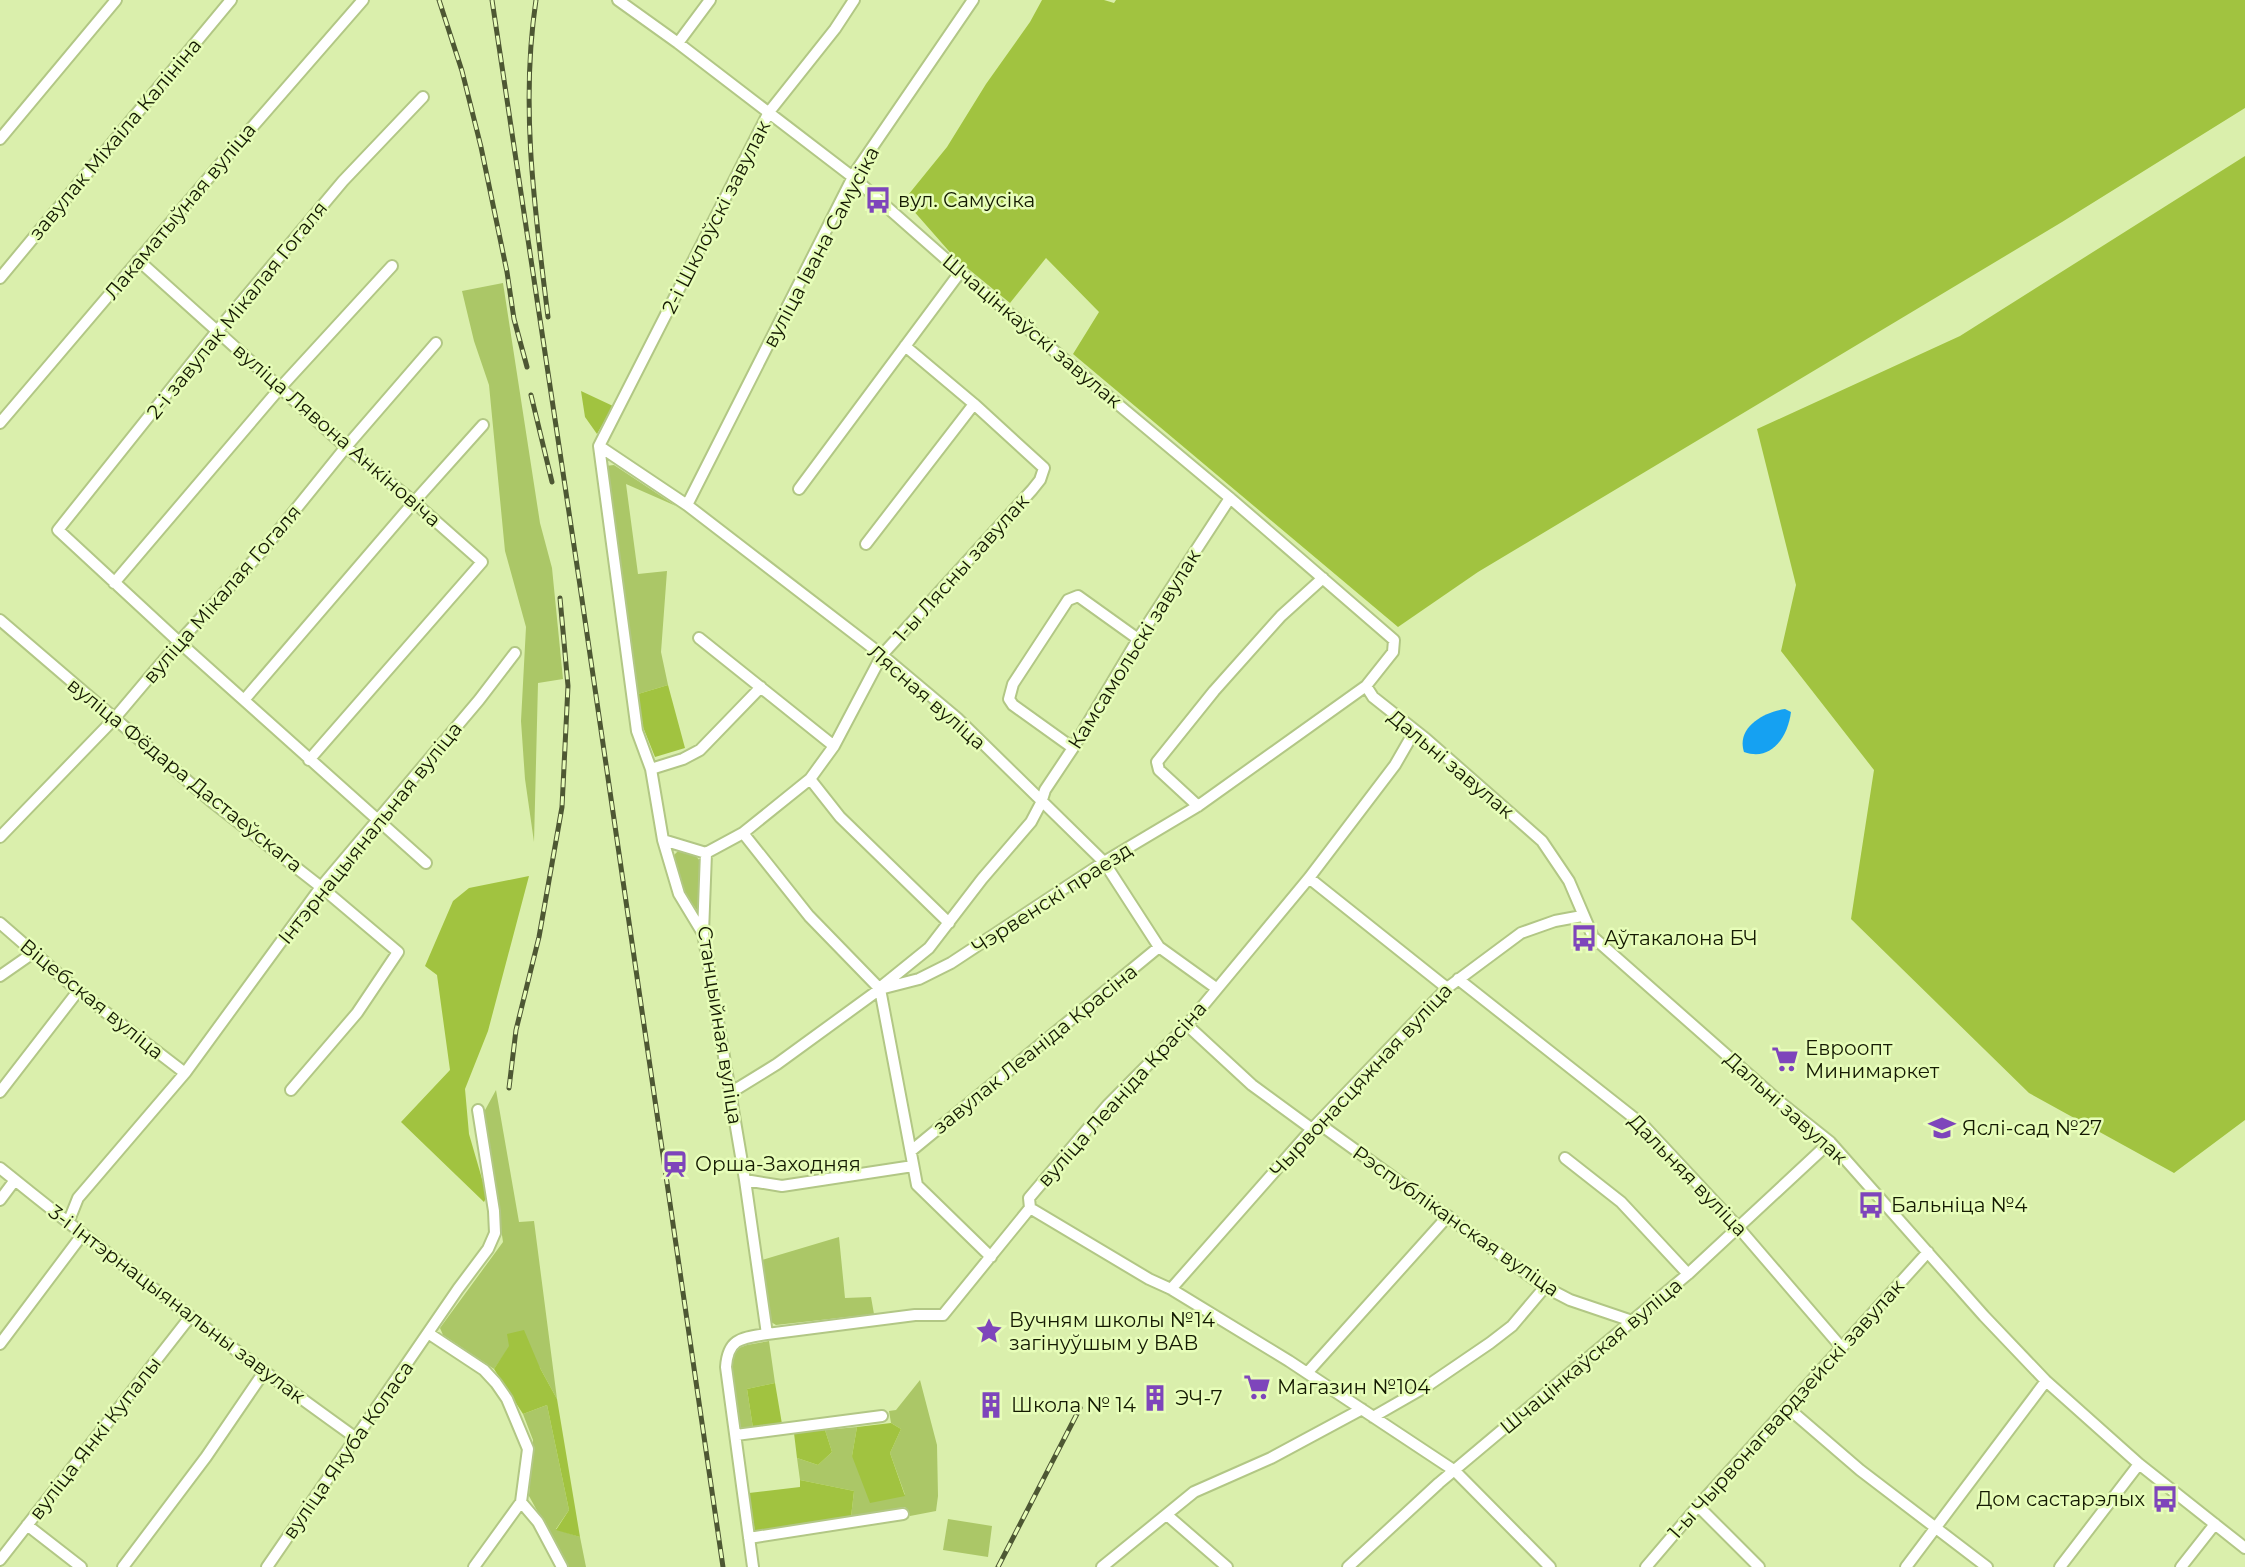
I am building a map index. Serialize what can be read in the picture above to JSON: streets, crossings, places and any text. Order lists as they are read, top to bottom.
{
  "streets": {
    "street": [
      "завулак Міхаіла Калініна",
      "Лакаматыўная вуліца",
      "2-і Шклоўскі завулак",
      "вуліца Івана Самусіка",
      "2-і завулак Мікалая Гогаля",
      "Шчацінкаўскі завулак",
      "вуліца Лявона Анкіновіча",
      "1-ы Лясны завулак",
      "вуліца Мікалая Гогаля",
      "Камсамольскі завулак",
      "Лясная вуліца",
      "Дальні завулак",
      "вуліца Фёдара Дастаеўскага",
      "Інтэрнацыянальная вуліца",
      "Чэрвенскі праезд",
      "Віцебская вуліца",
      "Станцыйная вуліца",
      "завулак Леаніда Красіна",
      "Чырвонасцяжная вуліца",
      "вуліца Леаніда Красіна",
      "Дальняя вуліца",
      "Рэспубліканская вуліца",
      "3-і Інтэрнацыянальны завулак",
      "Шчацінкаўская вуліца",
      "1-ы Чырвонагвардзейскі завулак",
      "вуліца Янкі Купалы",
      "вуліца Якуба Коласа"
    ]
  },
  "crossings": [
    ["Лакаматыўная вуліца", "вуліца Лявона Анкіновіча"],
    ["2-і Шклоўскі завулак", "Шчацінкаўскі завулак"],
    ["2-і Шклоўскі завулак", "Лясная вуліца"],
    ["вуліца Івана Самусіка", "Шчацінкаўскі завулак"],
    ["вуліца Івана Самусіка", "Лясная вуліца"],
    ["2-і завулак Мікалая Гогаля", "вуліца Лявона Анкіновіча"],
    ["Шчацінкаўскі завулак", "Камсамольскі завулак"],
    ["Шчацінкаўскі завулак", "Дальні завулак"],
    ["Шчацінкаўскі завулак", "Чэрвенскі праезд"],
    ["вуліца Лявона Анкіновіча", "вуліца Мікалая Гогаля"],
    ["1-ы Лясны завулак", "Лясная вуліца"],
    ["вуліца Мікалая Гогаля", "вуліца Фёдара Дастаеўскага"],
    ["Камсамольскі завулак", "Лясная вуліца"],
    ["Камсамольскі завулак", "Чэрвенскі праезд"],
    ["Камсамольскі завулак", "завулак Леаніда Красіна"],
    ["Лясная вуліца", "Чэрвенскі праезд"],
    ["Лясная вуліца", "завулак Леаніда Красіна"],
    ["Лясная вуліца", "вуліца Леаніда Красіна"],
    ["Дальні завулак", "Чэрвенскі праезд"],
    ["Дальні завулак", "Чырвонасцяжная вуліца"],
    ["Дальні завулак", "вуліца Леаніда Красіна"],
    ["Дальні завулак", "Шчацінкаўская вуліца"],
    ["Дальні завулак", "1-ы Чырвонагвардзейскі завулак"],
    ["вуліца Фёдара Дастаеўскага", "Інтэрнацыянальная вуліца"],
    ["Інтэрнацыянальная вуліца", "Віцебская вуліца"],
    ["Інтэрнацыянальная вуліца", "3-і Інтэрнацыянальны завулак"],
    ["Чэрвенскі праезд", "Станцыйная вуліца"],
    ["Чэрвенскі праезд", "завулак Леаніда Красіна"],
    ["Станцыйная вуліца", "вуліца Леаніда Красіна"],
    ["завулак Леаніда Красіна", "вуліца Леаніда Красіна"],
    ["Чырвонасцяжная вуліца", "Дальняя вуліца"],
    ["Чырвонасцяжная вуліца", "Рэспубліканская вуліца"],
    ["вуліца Леаніда Красіна", "Рэспубліканская вуліца"],
    ["Дальняя вуліца", "Шчацінкаўская вуліца"],
    ["Дальняя вуліца", "1-ы Чырвонагвардзейскі завулак"],
    ["Рэспубліканская вуліца", "Шчацінкаўская вуліца"],
    ["3-і Інтэрнацыянальны завулак", "вуліца Янкі Купалы"],
    ["3-і Інтэрнацыянальны завулак", "вуліца Якуба Коласа"]
  ],
  "places": {
    "bus stop": [
      "вул. Самусіка",
      "Аўтакалона БЧ",
      "Бальніца №4",
      "Дом састарэлых"
    ],
    "supermarket": ["Евроопт Минимаркет", "Магазин №104"],
    "school or university": ["Яслі-сад №27"],
    "station": ["Орша-Заходняя"],
    "place": ["Вучням школы №14 загінуўшым у ВАВ"],
    "building": ["ЭЧ-7", "Школа № 14"]
  }
}
